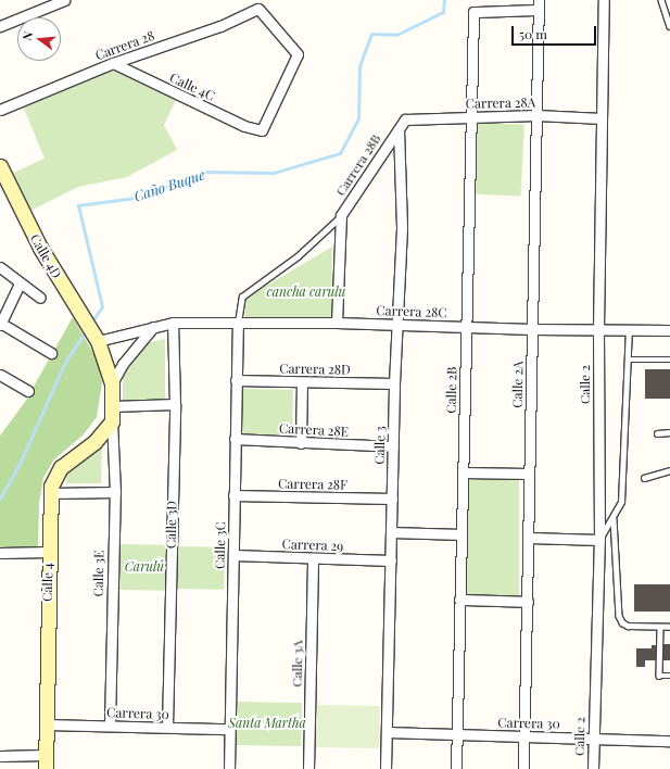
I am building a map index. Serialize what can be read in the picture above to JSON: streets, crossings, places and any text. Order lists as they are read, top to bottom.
{
  "streets": {
    "street": [
      "Carrera 28",
      "Calle 4C",
      "Carrera 28A",
      "Carrera 28B",
      "Calle 4D",
      "Carrera 28C",
      "Carrera 28D",
      "Calle 2A",
      "Calle 2",
      "Calle 2B",
      "Carrera 28E",
      "Calle 3",
      "Carrera 28F",
      "Calle 3D",
      "Calle 3C",
      "Carrera 29",
      "Calle 3E",
      "Calle 4",
      "Calle 3A",
      "Carrera 30"
    ]
  },
  "crossings": [
    ["Carrera 28", "Calle 4C"],
    ["Carrera 28A", "Carrera 28B"],
    ["Carrera 28A", "Calle 2A"],
    ["Carrera 28A", "Calle 2"],
    ["Carrera 28A", "Calle 2B"],
    ["Carrera 28A", "Calle 3"],
    ["Carrera 28B", "Calle 3"],
    ["Calle 4D", "Carrera 28C"],
    ["Carrera 28C", "Calle 2A"],
    ["Carrera 28C", "Calle 2"],
    ["Carrera 28C", "Calle 2B"],
    ["Carrera 28C", "Calle 3"],
    ["Carrera 28C", "Calle 3D"],
    ["Carrera 28C", "Calle 3C"],
    ["Carrera 28D", "Calle 3"],
    ["Carrera 28D", "Calle 3C"],
    ["Calle 2A", "Calle 2B"],
    ["Calle 2A", "Carrera 30"],
    ["Calle 2", "Carrera 30"],
    ["Calle 2B", "Carrera 30"],
    ["Carrera 28E", "Calle 3"],
    ["Carrera 28E", "Calle 3C"],
    ["Calle 3", "Carrera 28F"],
    ["Calle 3", "Carrera 29"],
    ["Calle 3", "Carrera 30"],
    ["Carrera 28F", "Calle 3C"],
    ["Calle 3D", "Carrera 30"],
    ["Calle 3C", "Carrera 29"],
    ["Calle 3C", "Carrera 30"],
    ["Carrera 29", "Calle 3A"],
    ["Calle 3E", "Calle 4"],
    ["Calle 3E", "Carrera 30"],
    ["Calle 4", "Carrera 30"]
  ],
  "water": ["Caño Buque"],
  "parks": ["cancha carulu", "Carulú", "Santa Martha"],
  "scale_bar": "50 m",
  "north": "left"
}
